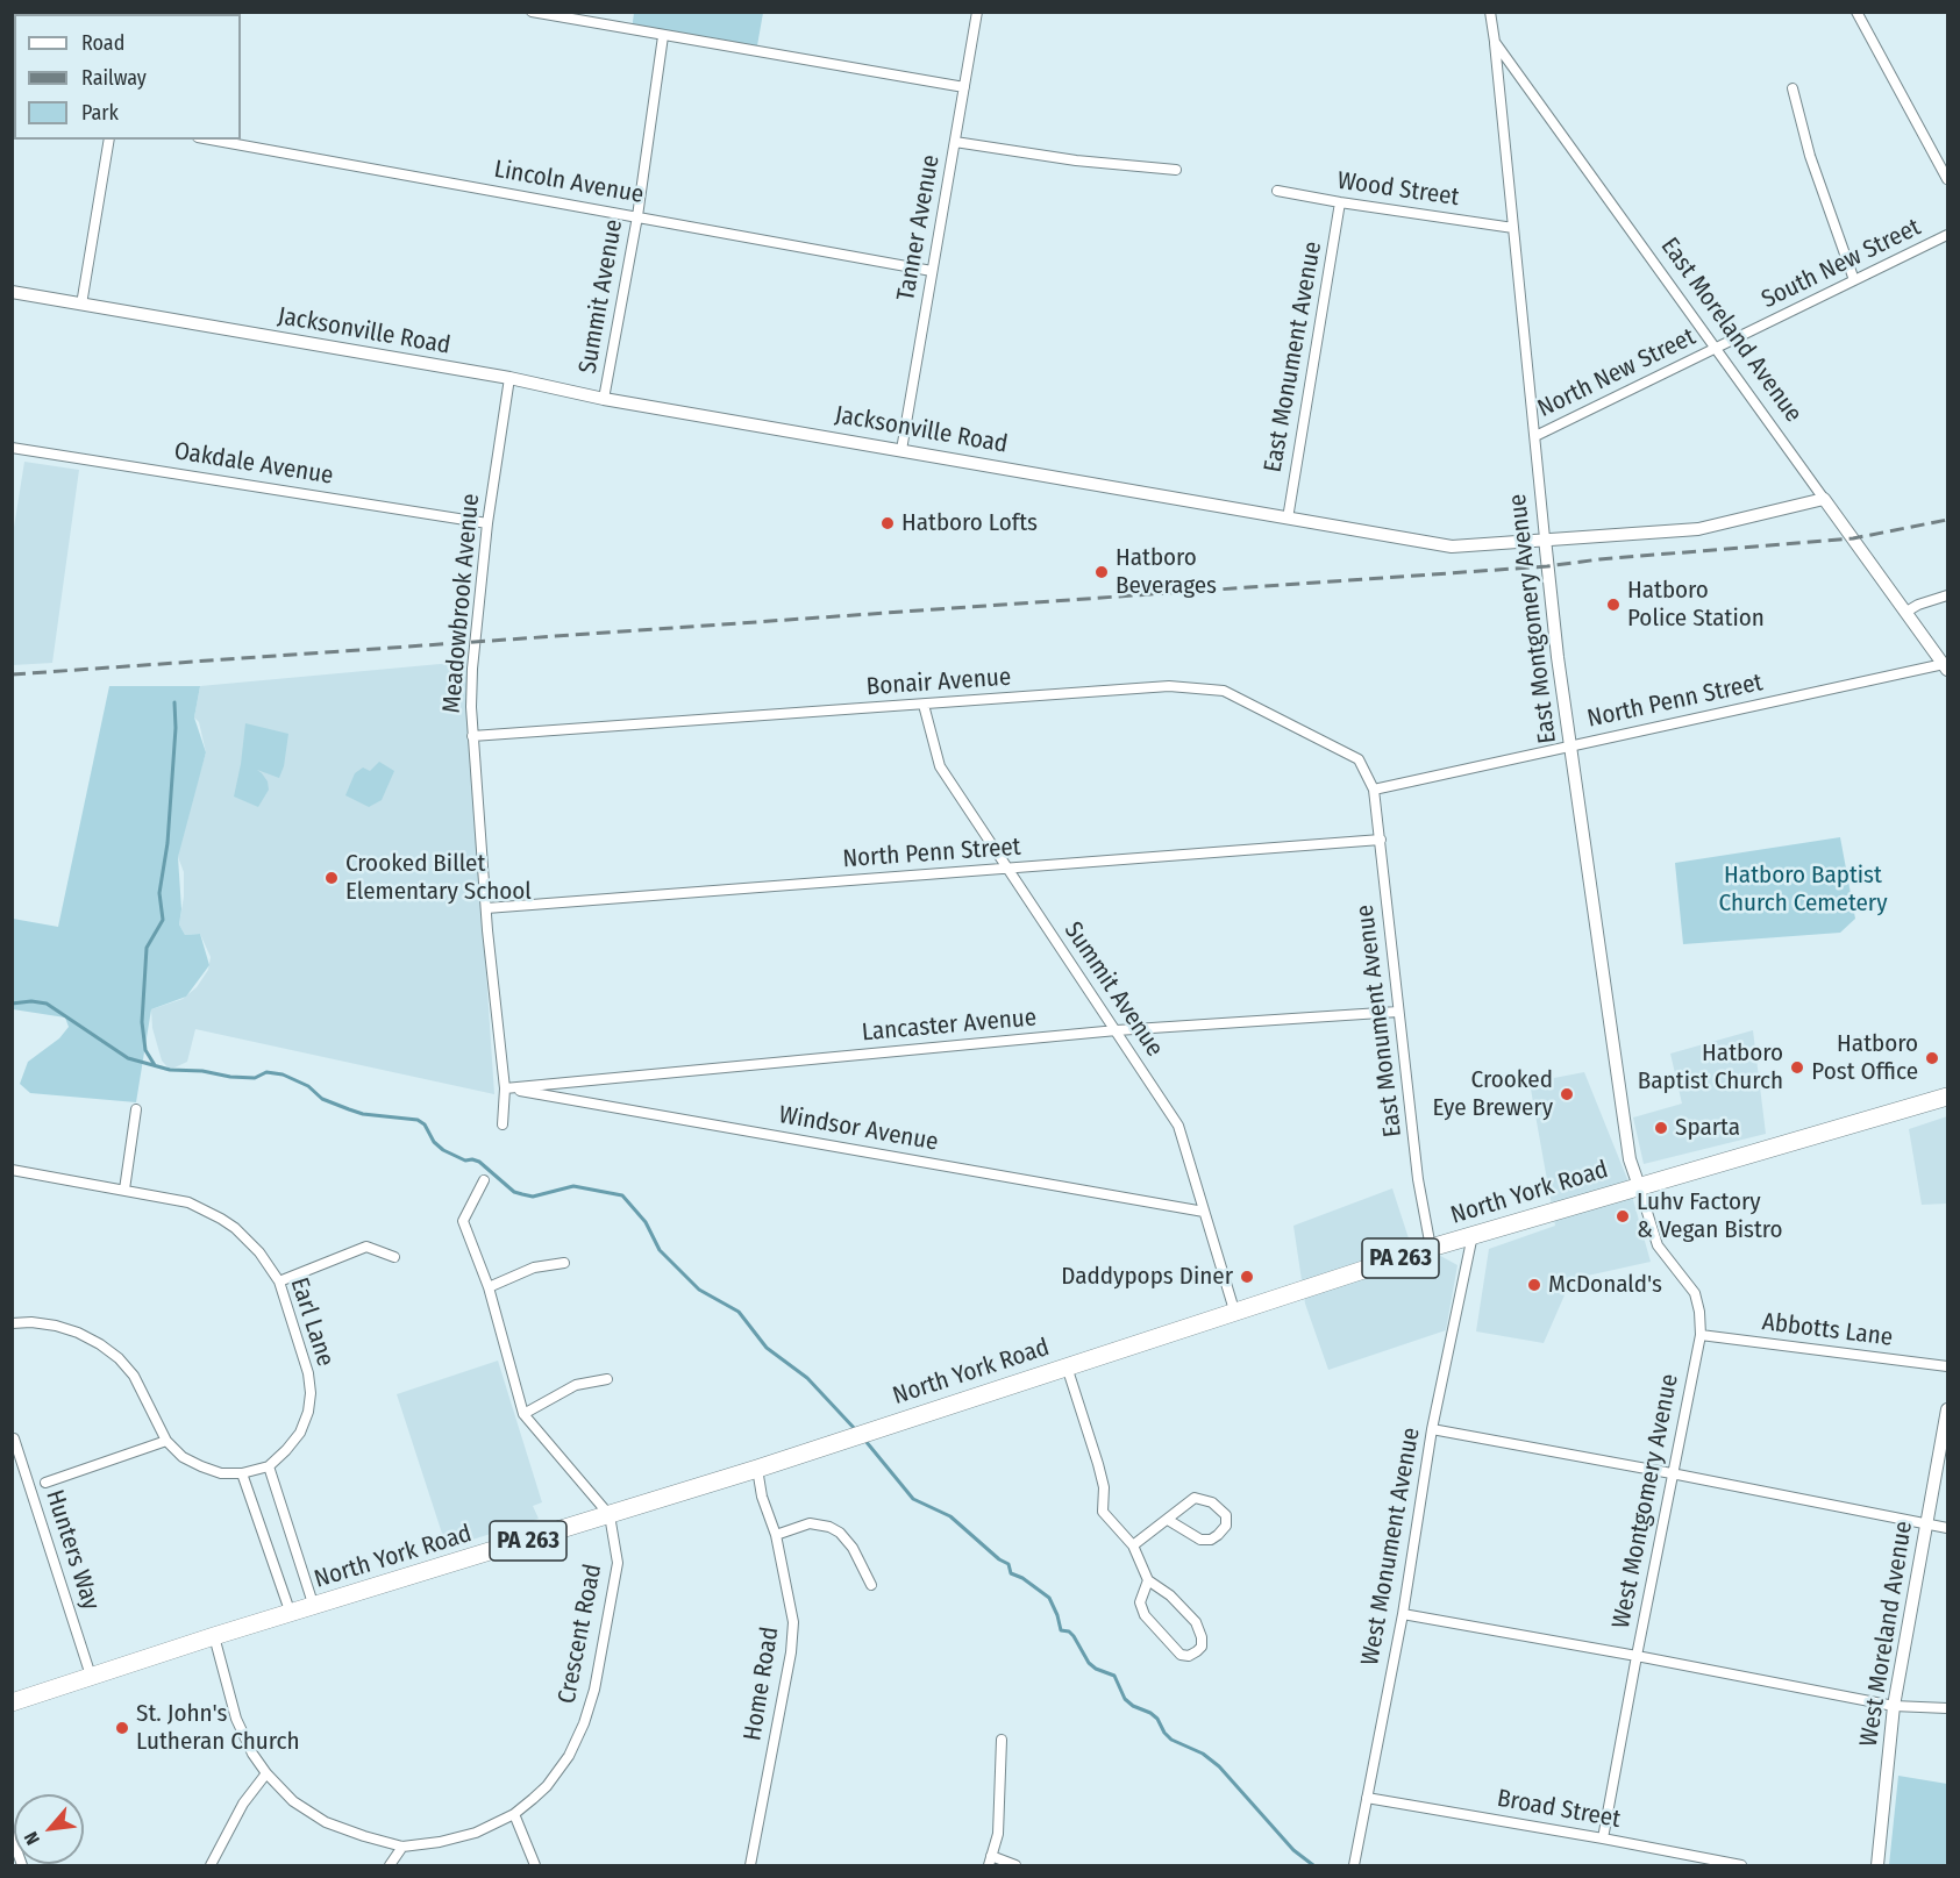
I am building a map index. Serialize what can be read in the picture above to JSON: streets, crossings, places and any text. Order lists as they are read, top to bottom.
{
  "streets": {
    "highway": ["North York Road", "PA 263"],
    "main road": [
      "East Moreland Avenue",
      "Jacksonville Road",
      "East Montgomery Avenue",
      "West Moreland Avenue"
    ],
    "street": [
      "Lincoln Avenue",
      "Wood Street",
      "Tanner Avenue",
      "South New Street",
      "Summit Avenue",
      "East Monument Avenue",
      "North New Street",
      "Oakdale Avenue",
      "Meadowbrook Avenue",
      "Bonair Avenue",
      "North Penn Street",
      "Lancaster Avenue",
      "Windsor Avenue",
      "Earl Lane",
      "Abbotts Lane",
      "West Montgomery Avenue",
      "West Monument Avenue",
      "Hunters Way",
      "Crescent Road",
      "Home Road",
      "Broad Street"
    ]
  },
  "crossings": [
    ["Lincoln Avenue", "Tanner Avenue"],
    ["Lincoln Avenue", "Summit Avenue"],
    ["Wood Street", "East Monument Avenue"],
    ["Wood Street", "East Montgomery Avenue"],
    ["Tanner Avenue", "Jacksonville Road"],
    ["South New Street", "East Moreland Avenue"],
    ["South New Street", "North New Street"],
    ["Summit Avenue", "Jacksonville Road"],
    ["Summit Avenue", "Bonair Avenue"],
    ["Summit Avenue", "North Penn Street"],
    ["Summit Avenue", "Lancaster Avenue"],
    ["Summit Avenue", "Windsor Avenue"],
    ["Summit Avenue", "North York Road"],
    ["East Moreland Avenue", "Jacksonville Road"],
    ["East Moreland Avenue", "North New Street"],
    ["East Moreland Avenue", "East Montgomery Avenue"],
    ["East Moreland Avenue", "North Penn Street"],
    ["Jacksonville Road", "East Monument Avenue"],
    ["Jacksonville Road", "Meadowbrook Avenue"],
    ["Jacksonville Road", "East Montgomery Avenue"],
    ["East Monument Avenue", "Bonair Avenue"],
    ["East Monument Avenue", "North Penn Street"],
    ["East Monument Avenue", "Lancaster Avenue"],
    ["East Monument Avenue", "North York Road"],
    ["North New Street", "East Montgomery Avenue"],
    ["Oakdale Avenue", "Meadowbrook Avenue"],
    ["Meadowbrook Avenue", "Bonair Avenue"],
    ["Meadowbrook Avenue", "North Penn Street"],
    ["Meadowbrook Avenue", "Lancaster Avenue"],
    ["Meadowbrook Avenue", "Windsor Avenue"],
    ["East Montgomery Avenue", "North Penn Street"],
    ["East Montgomery Avenue", "North York Road"],
    ["East Montgomery Avenue", "West Montgomery Avenue"],
    ["Bonair Avenue", "North Penn Street"],
    ["Lancaster Avenue", "Windsor Avenue"],
    ["North York Road", "West Montgomery Avenue"],
    ["North York Road", "West Monument Avenue"],
    ["North York Road", "Hunters Way"],
    ["North York Road", "Crescent Road"],
    ["North York Road", "Home Road"],
    ["Abbotts Lane", "West Montgomery Avenue"],
    ["West Montgomery Avenue", "Broad Street"],
    ["West Monument Avenue", "Broad Street"]
  ],
  "parks": ["Hatboro Baptist Church Cemetery"],
  "places": [
    "Hatboro Lofts",
    "Hatboro Beverages",
    "Hatboro Police Station",
    "Crooked Billet Elementary School",
    "Hatboro Post Office",
    "Hatboro Baptist Church",
    "Crooked Eye Brewery",
    "Sparta",
    "Luhv Factory & Vegan Bistro",
    "Daddypops Diner",
    "McDonald's",
    "St. John's Lutheran Church"
  ],
  "legend": ["Road", "Railway", "Park"],
  "north": "bottom left"
}
